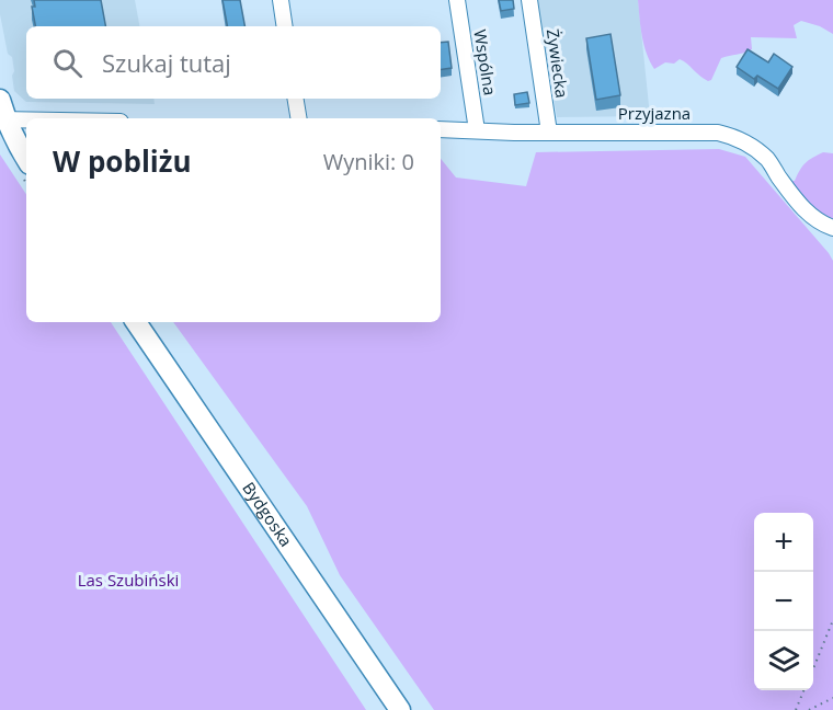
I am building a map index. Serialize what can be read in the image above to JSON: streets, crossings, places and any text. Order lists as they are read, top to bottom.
{
  "streets": {
    "main road": ["Bydgoska"],
    "street": ["Wspólna", "Żywiecka", "Przyjazna"]
  },
  "crossings": [
    ["Wspólna", "Przyjazna"],
    ["Żywiecka", "Przyjazna"]
  ],
  "parks": ["Las Szubiński"],
  "page": {
    "search": "Szukaj tutaj",
    "heading": ["W pobliżu", "Wyniki: 0"],
    "map_buttons": ["+", "−"]
  }
}
